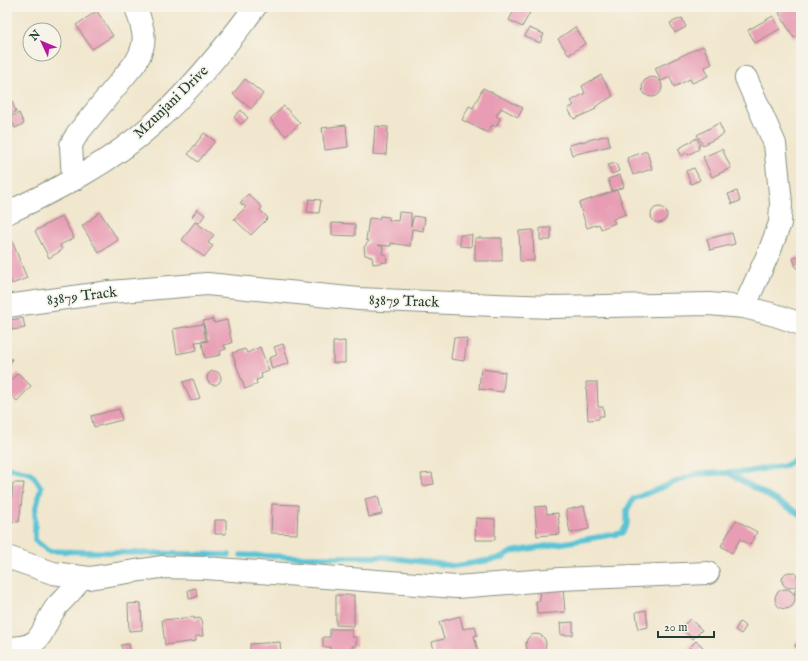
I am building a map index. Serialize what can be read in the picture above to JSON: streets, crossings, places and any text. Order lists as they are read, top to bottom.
{
  "streets": {
    "street": ["Mzunjani Drive", "83879 Track"]
  },
  "scale_bar": "20 m",
  "north": "top left"
}
